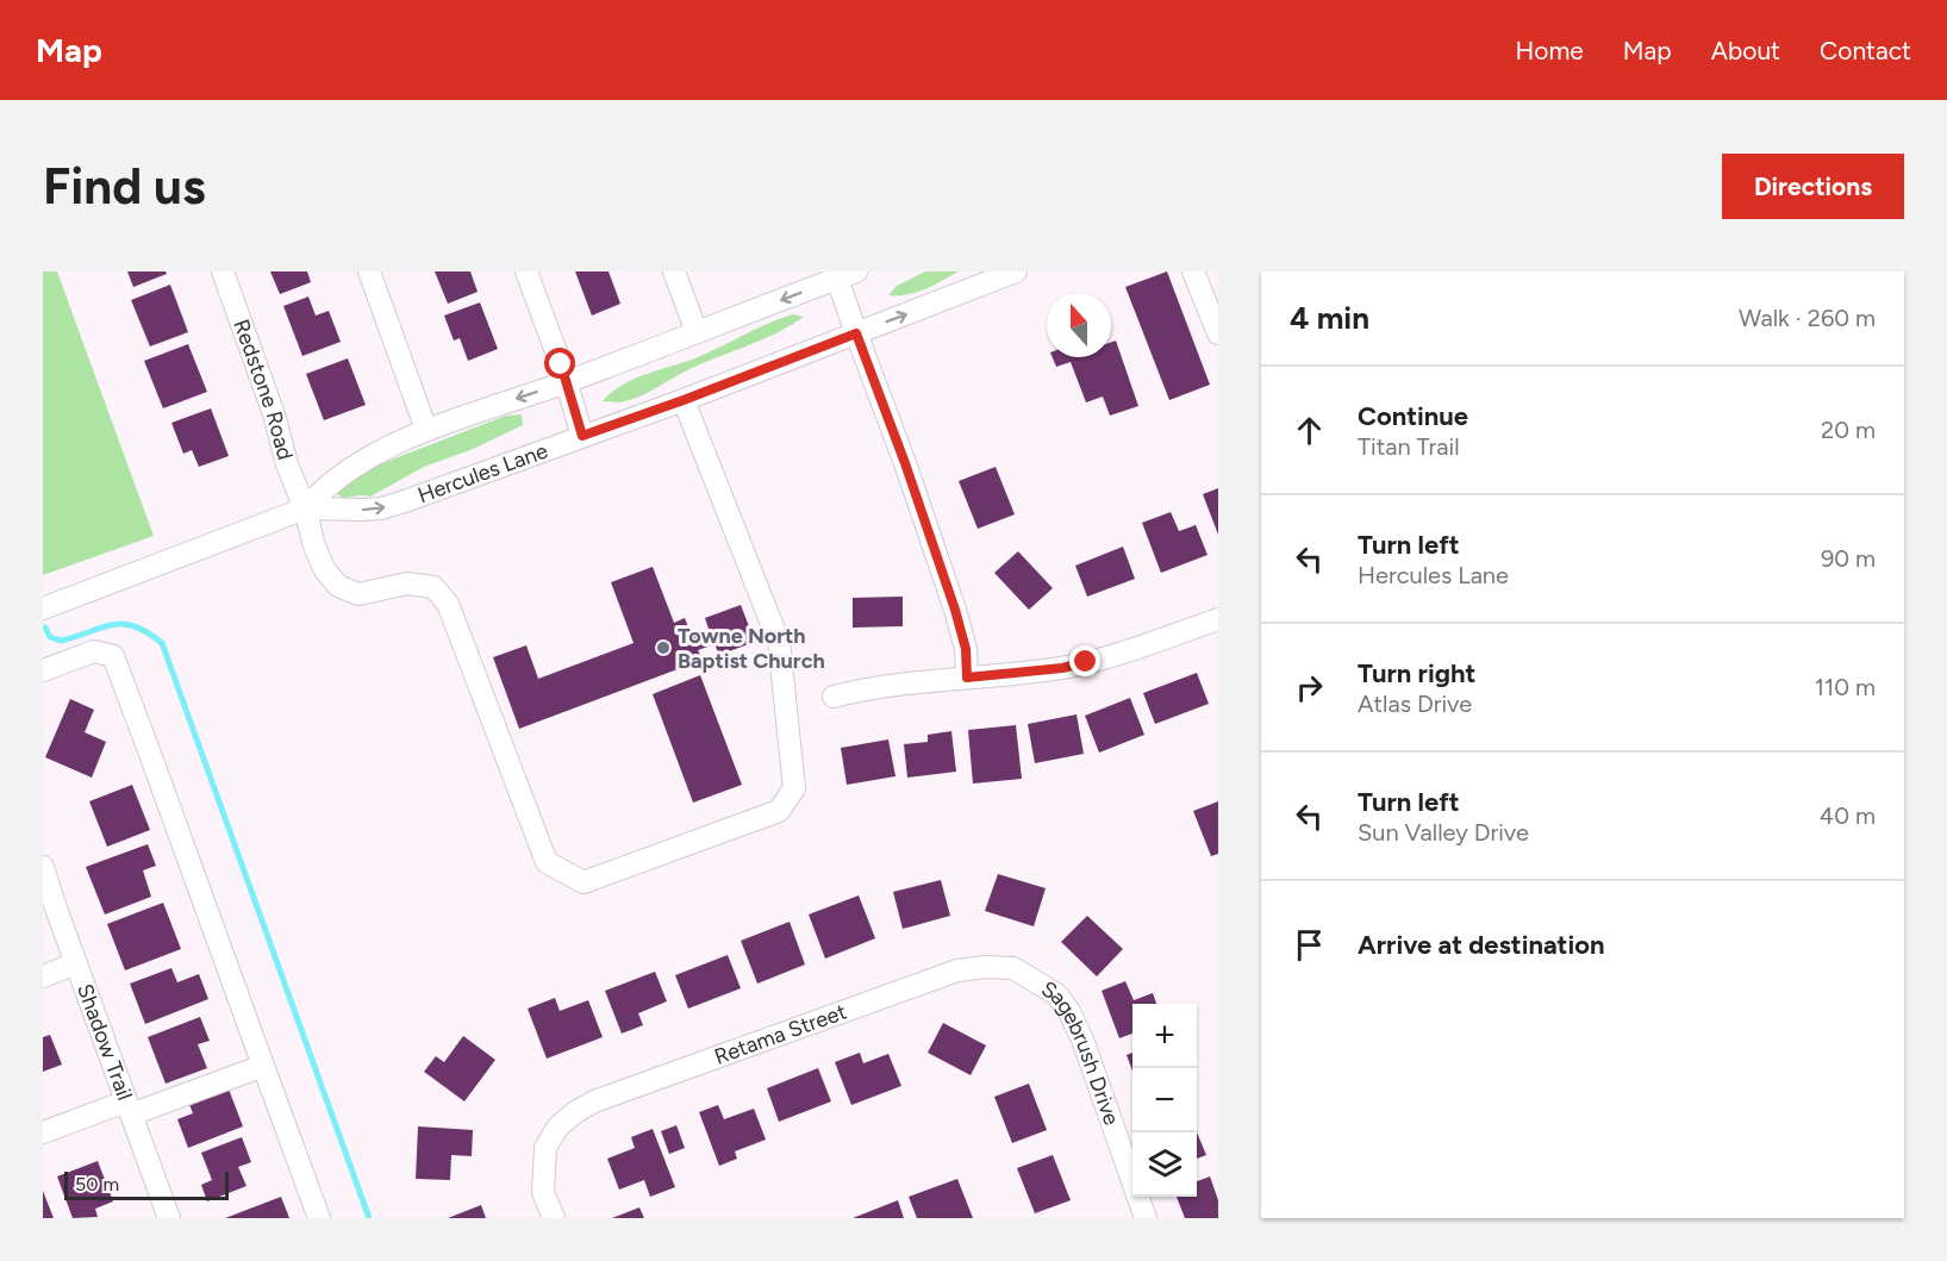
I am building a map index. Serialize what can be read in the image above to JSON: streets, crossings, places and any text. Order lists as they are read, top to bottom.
{
  "streets": {
    "street": [
      "Redstone Road",
      "Hercules Lane",
      "Retama Street",
      "Shadow Trail",
      "Sagebrush Drive"
    ]
  },
  "crossings": [
    ["Redstone Road", "Hercules Lane"],
    ["Retama Street", "Sagebrush Drive"]
  ],
  "places": ["Towne North Baptist Church"],
  "scale_bar": "50 m",
  "north": "top",
  "page": {
    "header": "Map",
    "nav": [
      "Home",
      "Map",
      "About",
      "Contact"
    ],
    "buttons": "Directions",
    "title": "Find us",
    "heading": ["4 min", "Walk · 260 m"],
    "list": [
      ["Continue", "Titan Trail", "20 m"],
      ["Turn left", "Hercules Lane", "90 m"],
      ["Turn right", "Atlas Drive", "110 m"],
      ["Turn left", "Sun Valley Drive", "40 m"],
      "Arrive at destination"
    ],
    "map_buttons": ["+", "−"],
    "scale": "50 m"
  }
}
